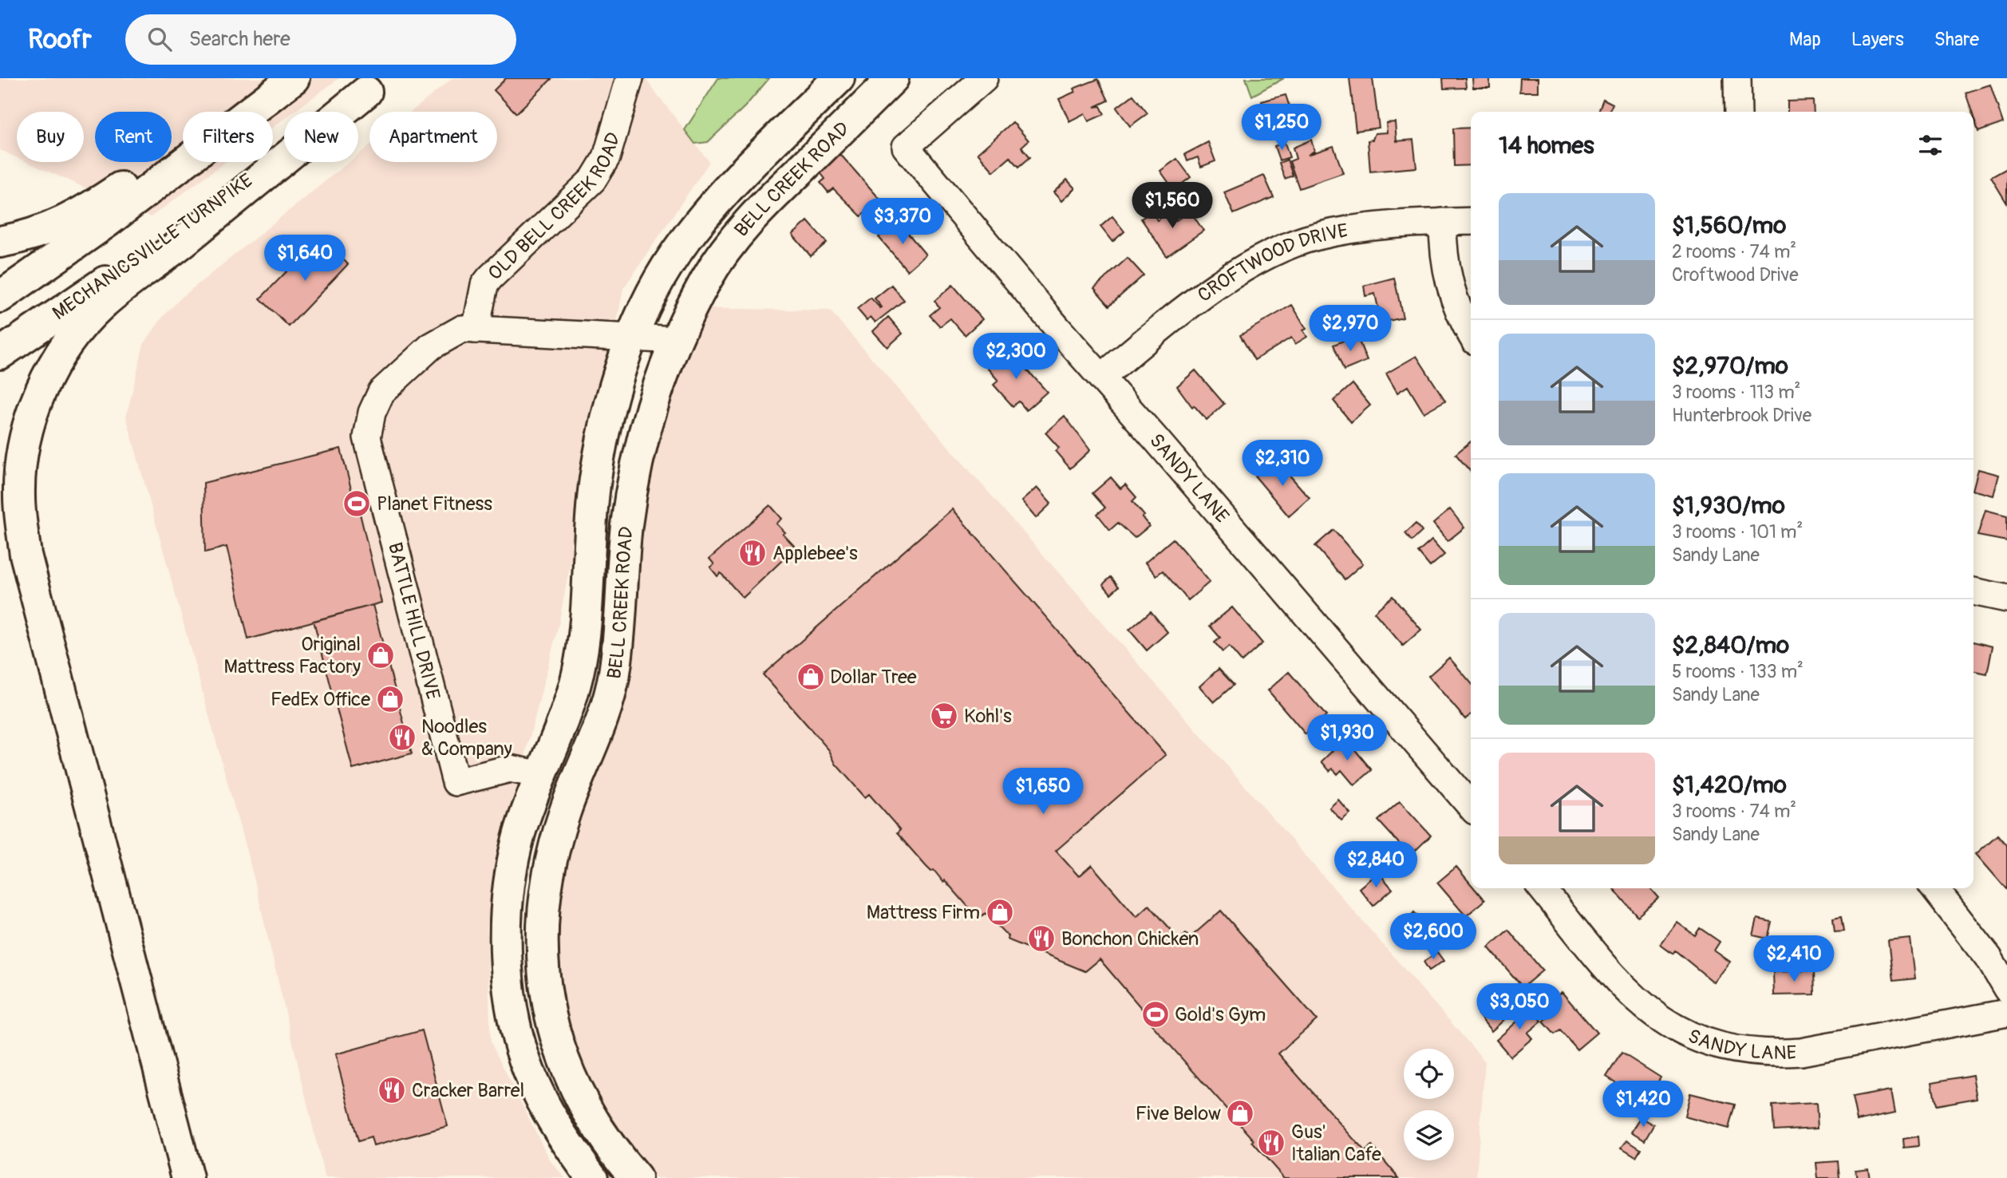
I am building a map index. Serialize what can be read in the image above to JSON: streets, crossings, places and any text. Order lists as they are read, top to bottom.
{
  "streets": {
    "main road": ["BELL CREEK ROAD", "MECHANICSVILLE TURNPIKE"],
    "street": [
      "OLD BELL CREEK ROAD",
      "CROFTWOOD DRIVE",
      "SANDY LANE",
      "BATTLE HILL DRIVE"
    ]
  },
  "crossings": [
    ["BELL CREEK ROAD", "BATTLE HILL DRIVE"],
    ["OLD BELL CREEK ROAD", "BATTLE HILL DRIVE"],
    ["CROFTWOOD DRIVE", "SANDY LANE"]
  ],
  "places": {
    "sports": ["Planet Fitness", "Gold's Gym"],
    "restaurant": [
      "Applebee's",
      "Noodles & Company",
      "Bonchon Chicken",
      "Cracker Barrel",
      "Gus' Italian Cafe"
    ],
    "shop": [
      "Original Mattress Factory",
      "Dollar Tree",
      "FedEx Office",
      "Mattress Firm",
      "Five Below"
    ],
    "supermarket": ["Kohl's"]
  },
  "page": {
    "header": "Roofr",
    "search": "Search here",
    "nav": ["Map", "Layers", "Share"],
    "price": [
      "$1,250",
      "$1,560",
      "$3,370",
      "$1,640",
      "$2,970",
      "$2,300",
      "$2,310",
      "$1,930",
      "$1,650",
      "$2,840",
      "$2,600",
      "$2,410",
      "$3,050",
      "$1,420"
    ],
    "chip": [
      "Buy",
      "Rent",
      "Filters",
      "New",
      "Apartment"
    ],
    "heading": "14 homes",
    "list": [
      {
        "name": "$1,560/mo",
        "note": "2 rooms · 74 m² · Croftwood Drive"
      },
      {
        "name": "$2,970/mo",
        "note": "3 rooms · 113 m² · Hunterbrook Drive"
      },
      {
        "name": "$1,930/mo",
        "note": "3 rooms · 101 m² · Sandy Lane"
      },
      {
        "name": "$2,840/mo",
        "note": "5 rooms · 133 m² · Sandy Lane"
      },
      {
        "name": "$1,420/mo",
        "note": "3 rooms · 74 m² · Sandy Lane"
      }
    ]
  }
}
